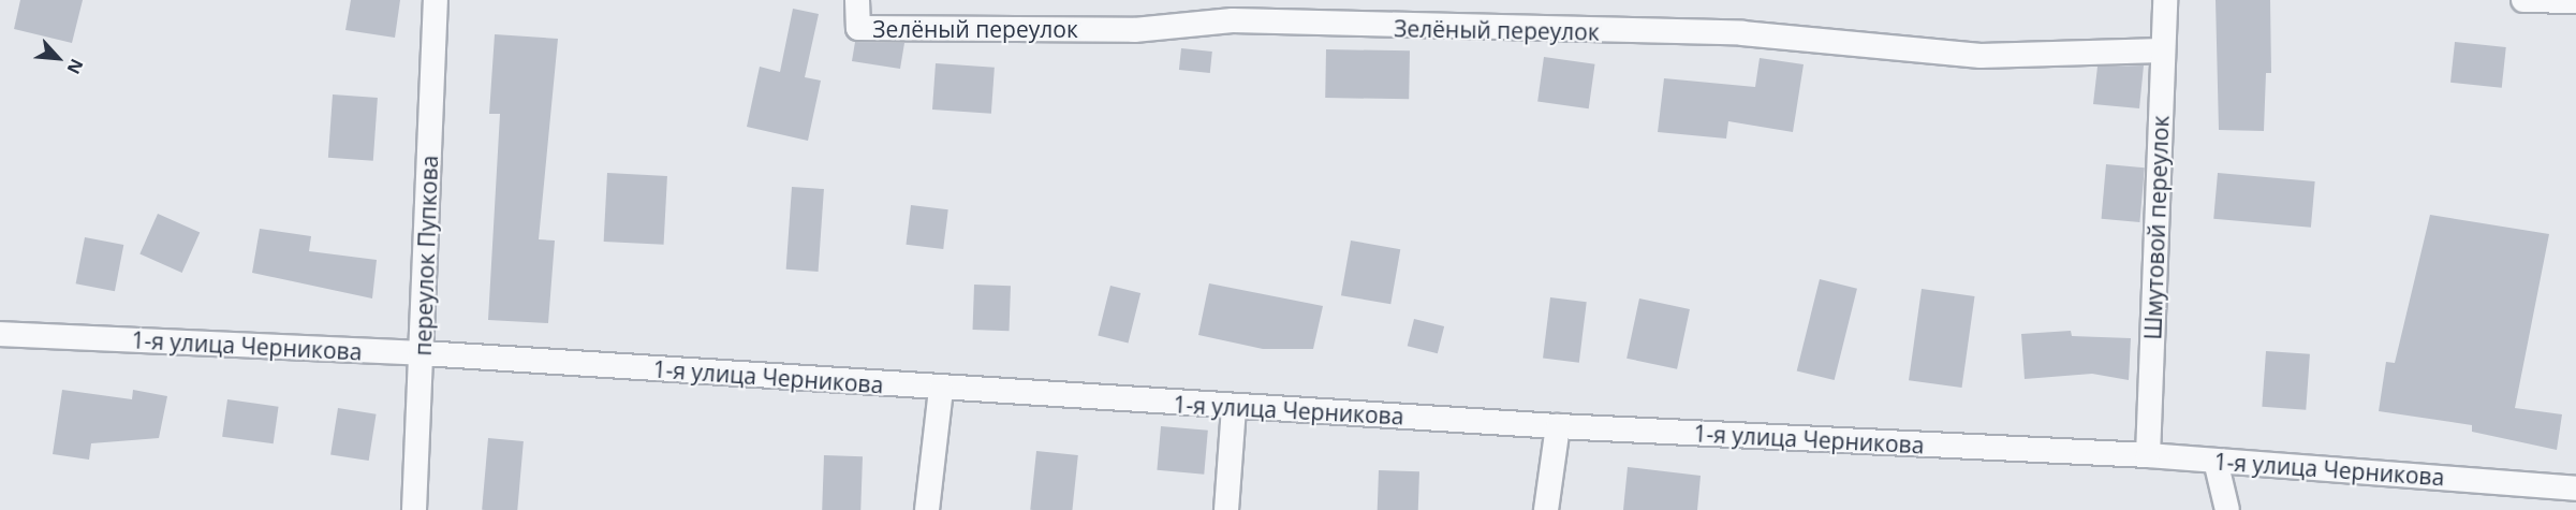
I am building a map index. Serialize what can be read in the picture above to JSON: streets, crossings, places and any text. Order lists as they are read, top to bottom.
{
  "streets": {
    "street": [
      "Зелёный переулок",
      "Шмутовой переулок",
      "переулок Пупкова",
      "1-я улица Черникова"
    ]
  },
  "crossings": [
    ["Зелёный переулок", "Шмутовой переулок"],
    ["Шмутовой переулок", "1-я улица Черникова"],
    ["переулок Пупкова", "1-я улица Черникова"]
  ],
  "north": "bottom right"
}
